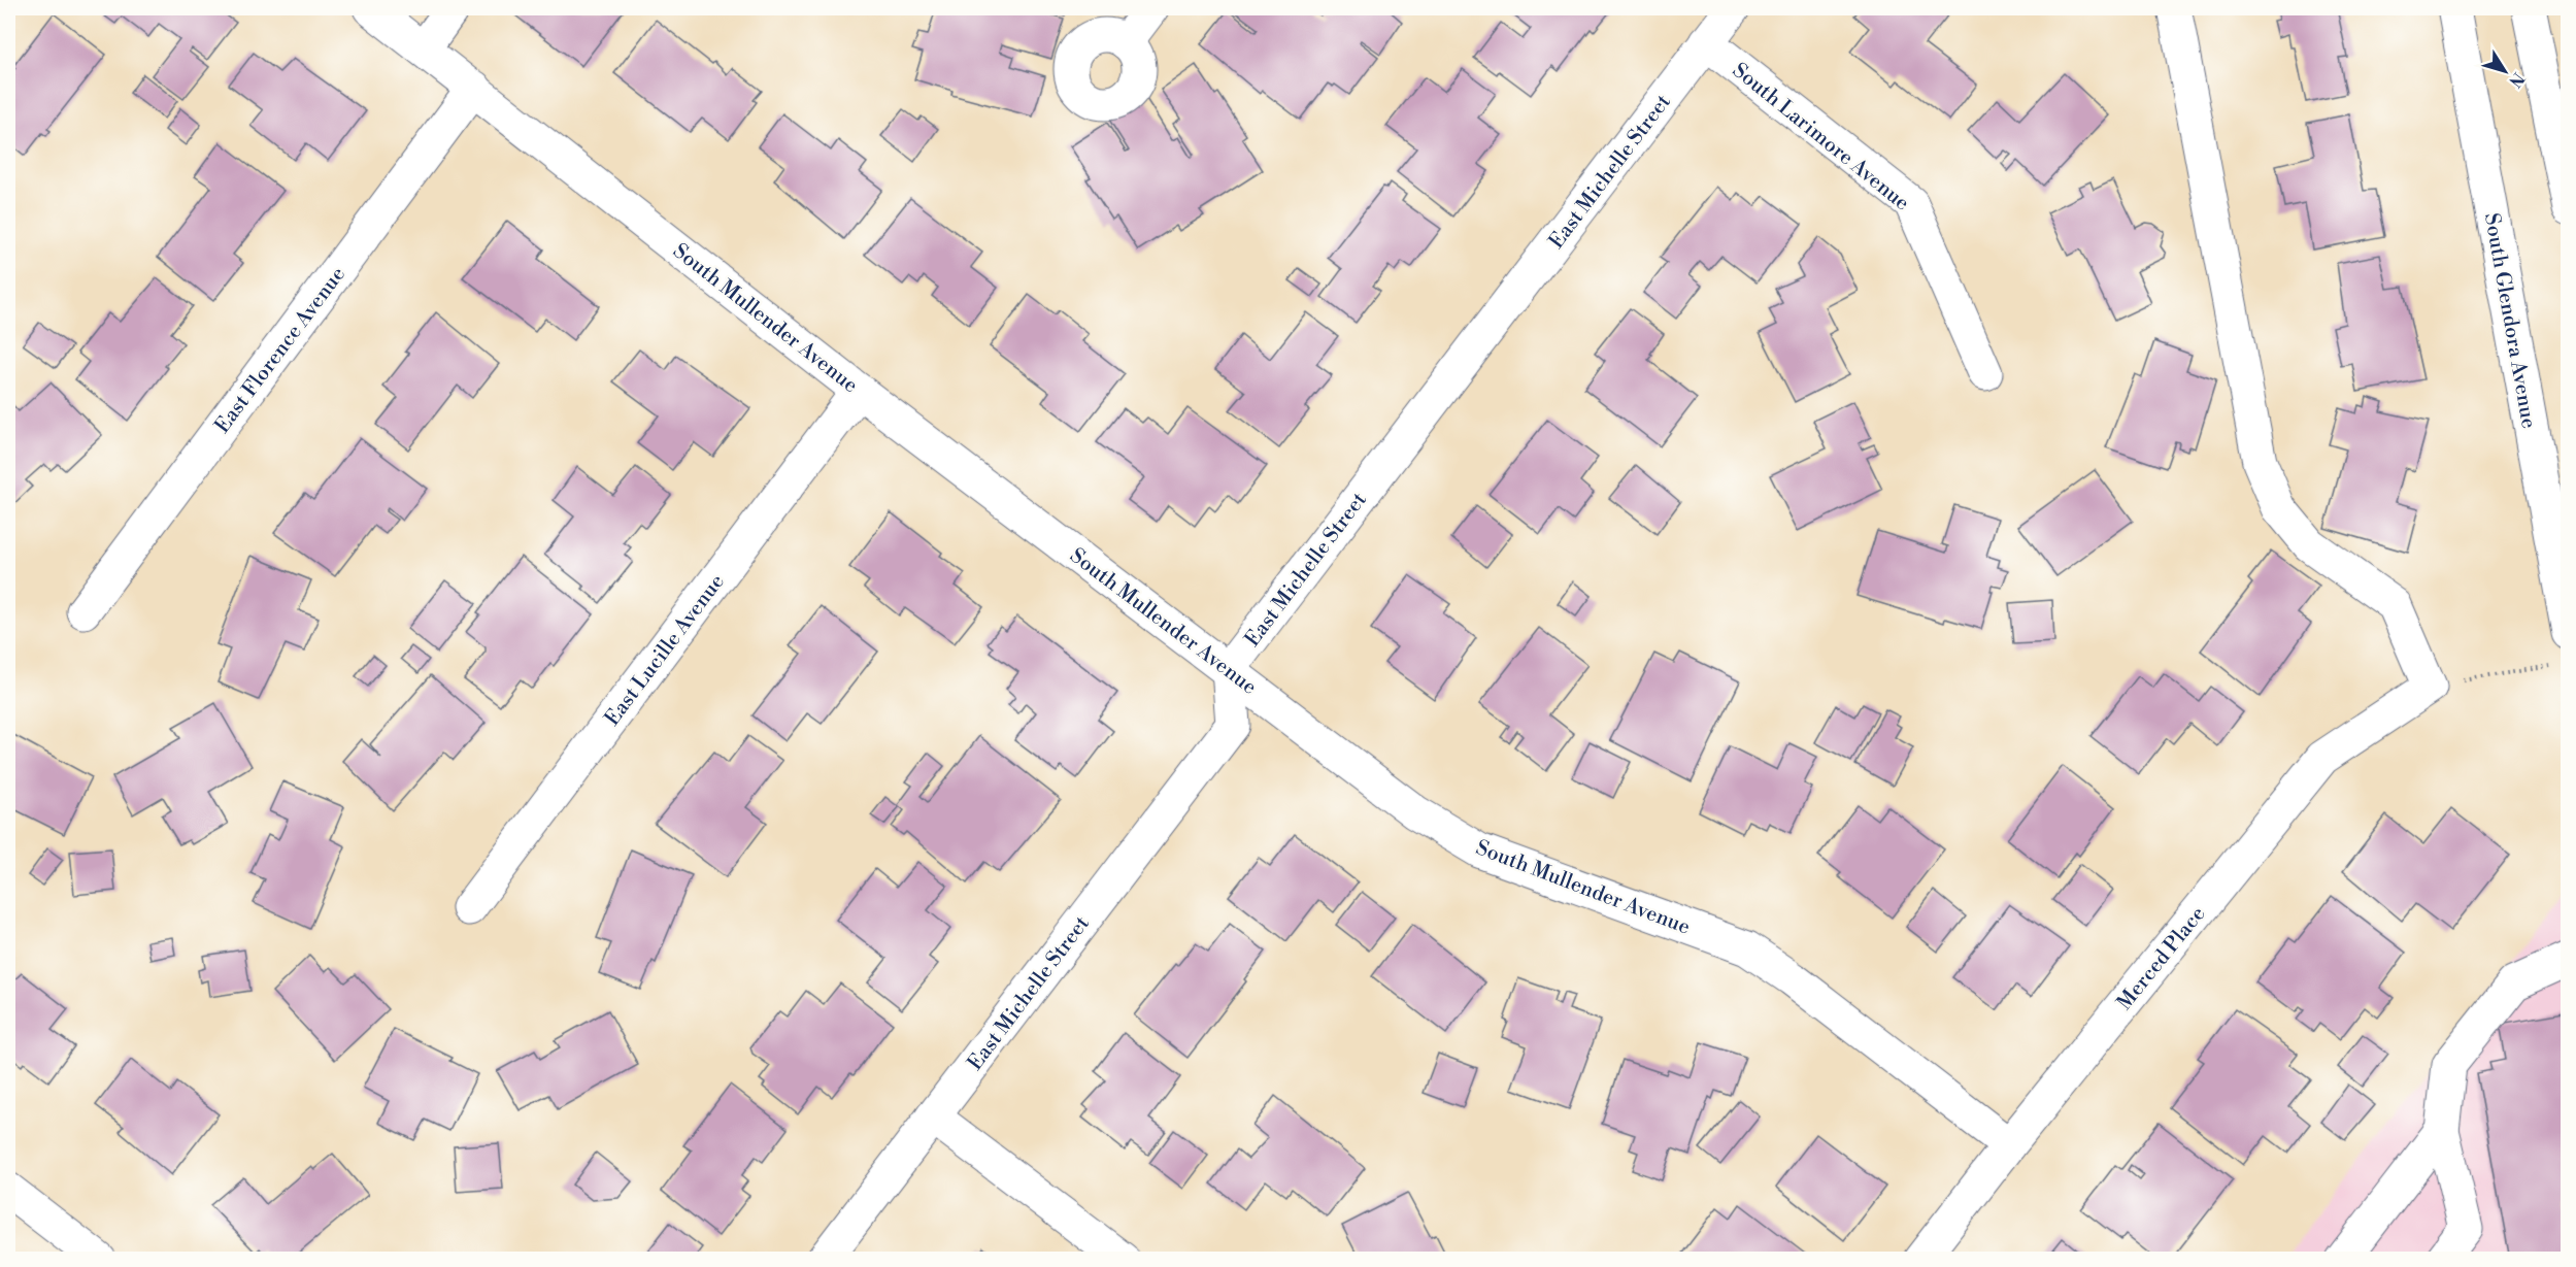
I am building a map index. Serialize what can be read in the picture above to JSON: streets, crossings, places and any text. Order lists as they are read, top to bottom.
{
  "streets": {
    "street": [
      "South Larimore Avenue",
      "East Michelle Street",
      "South Mullender Avenue",
      "South Glendora Avenue",
      "East Florence Avenue",
      "East Lucille Avenue",
      "Merced Place"
    ]
  },
  "crossings": [
    ["South Larimore Avenue", "East Michelle Street"],
    ["East Michelle Street", "South Mullender Avenue"],
    ["South Mullender Avenue", "East Florence Avenue"],
    ["South Mullender Avenue", "East Lucille Avenue"],
    ["South Mullender Avenue", "Merced Place"]
  ],
  "north": "bottom right"
}
